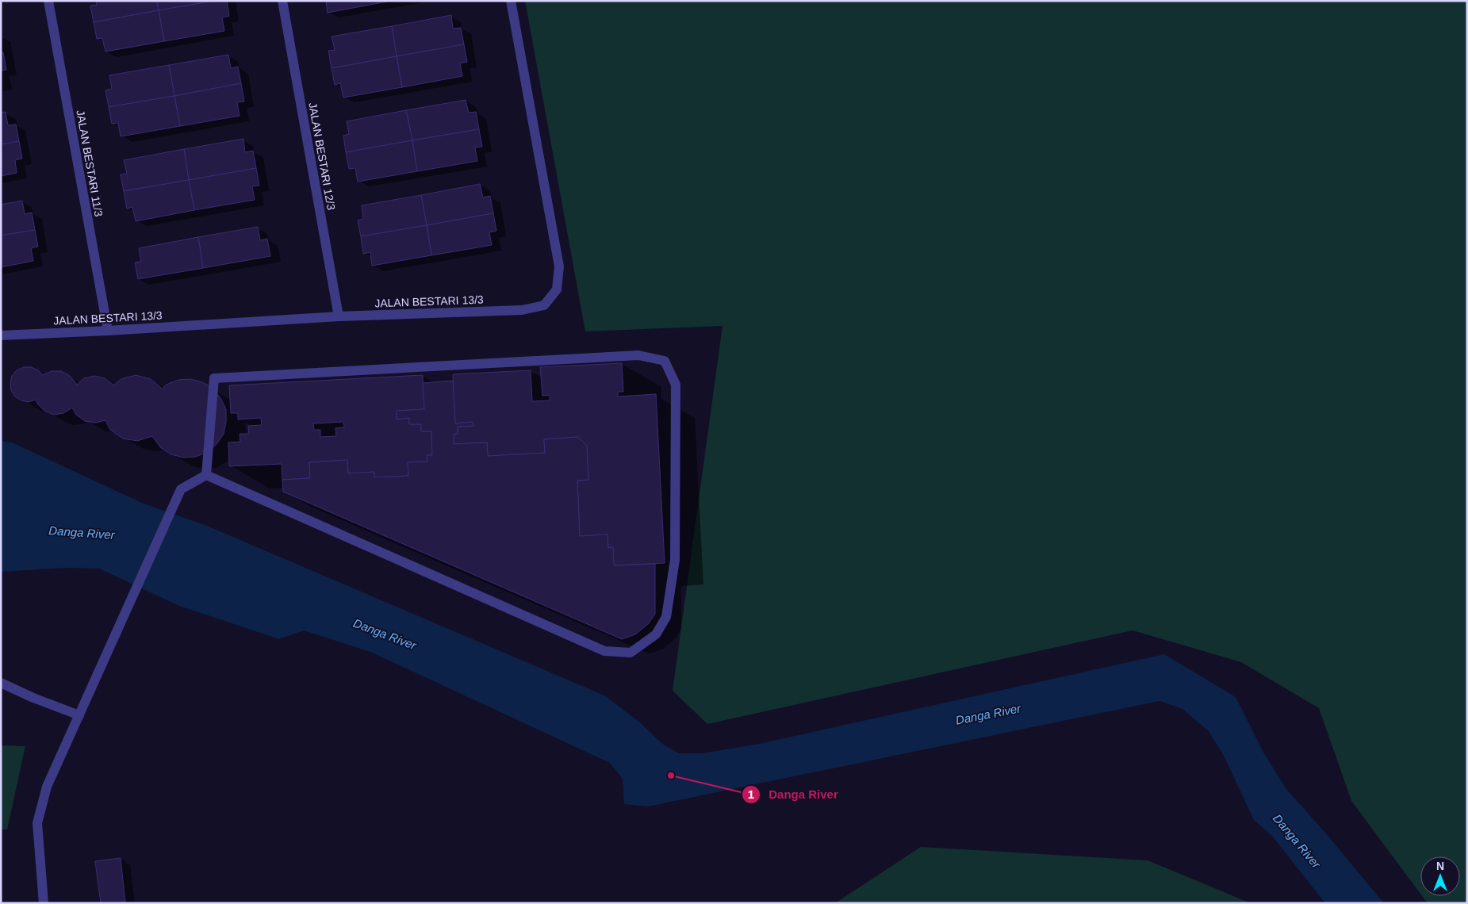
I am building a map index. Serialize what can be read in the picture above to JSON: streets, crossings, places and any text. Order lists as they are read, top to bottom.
{
  "streets": {
    "street": ["JALAN BESTARI 12/3", "JALAN BESTARI 11/3", "JALAN BESTARI 13/3"]
  },
  "crossings": [
    ["JALAN BESTARI 12/3", "JALAN BESTARI 13/3"],
    ["JALAN BESTARI 11/3", "JALAN BESTARI 13/3"]
  ],
  "water": ["Danga River"],
  "places": ["Danga River"],
  "north": "top"
}
